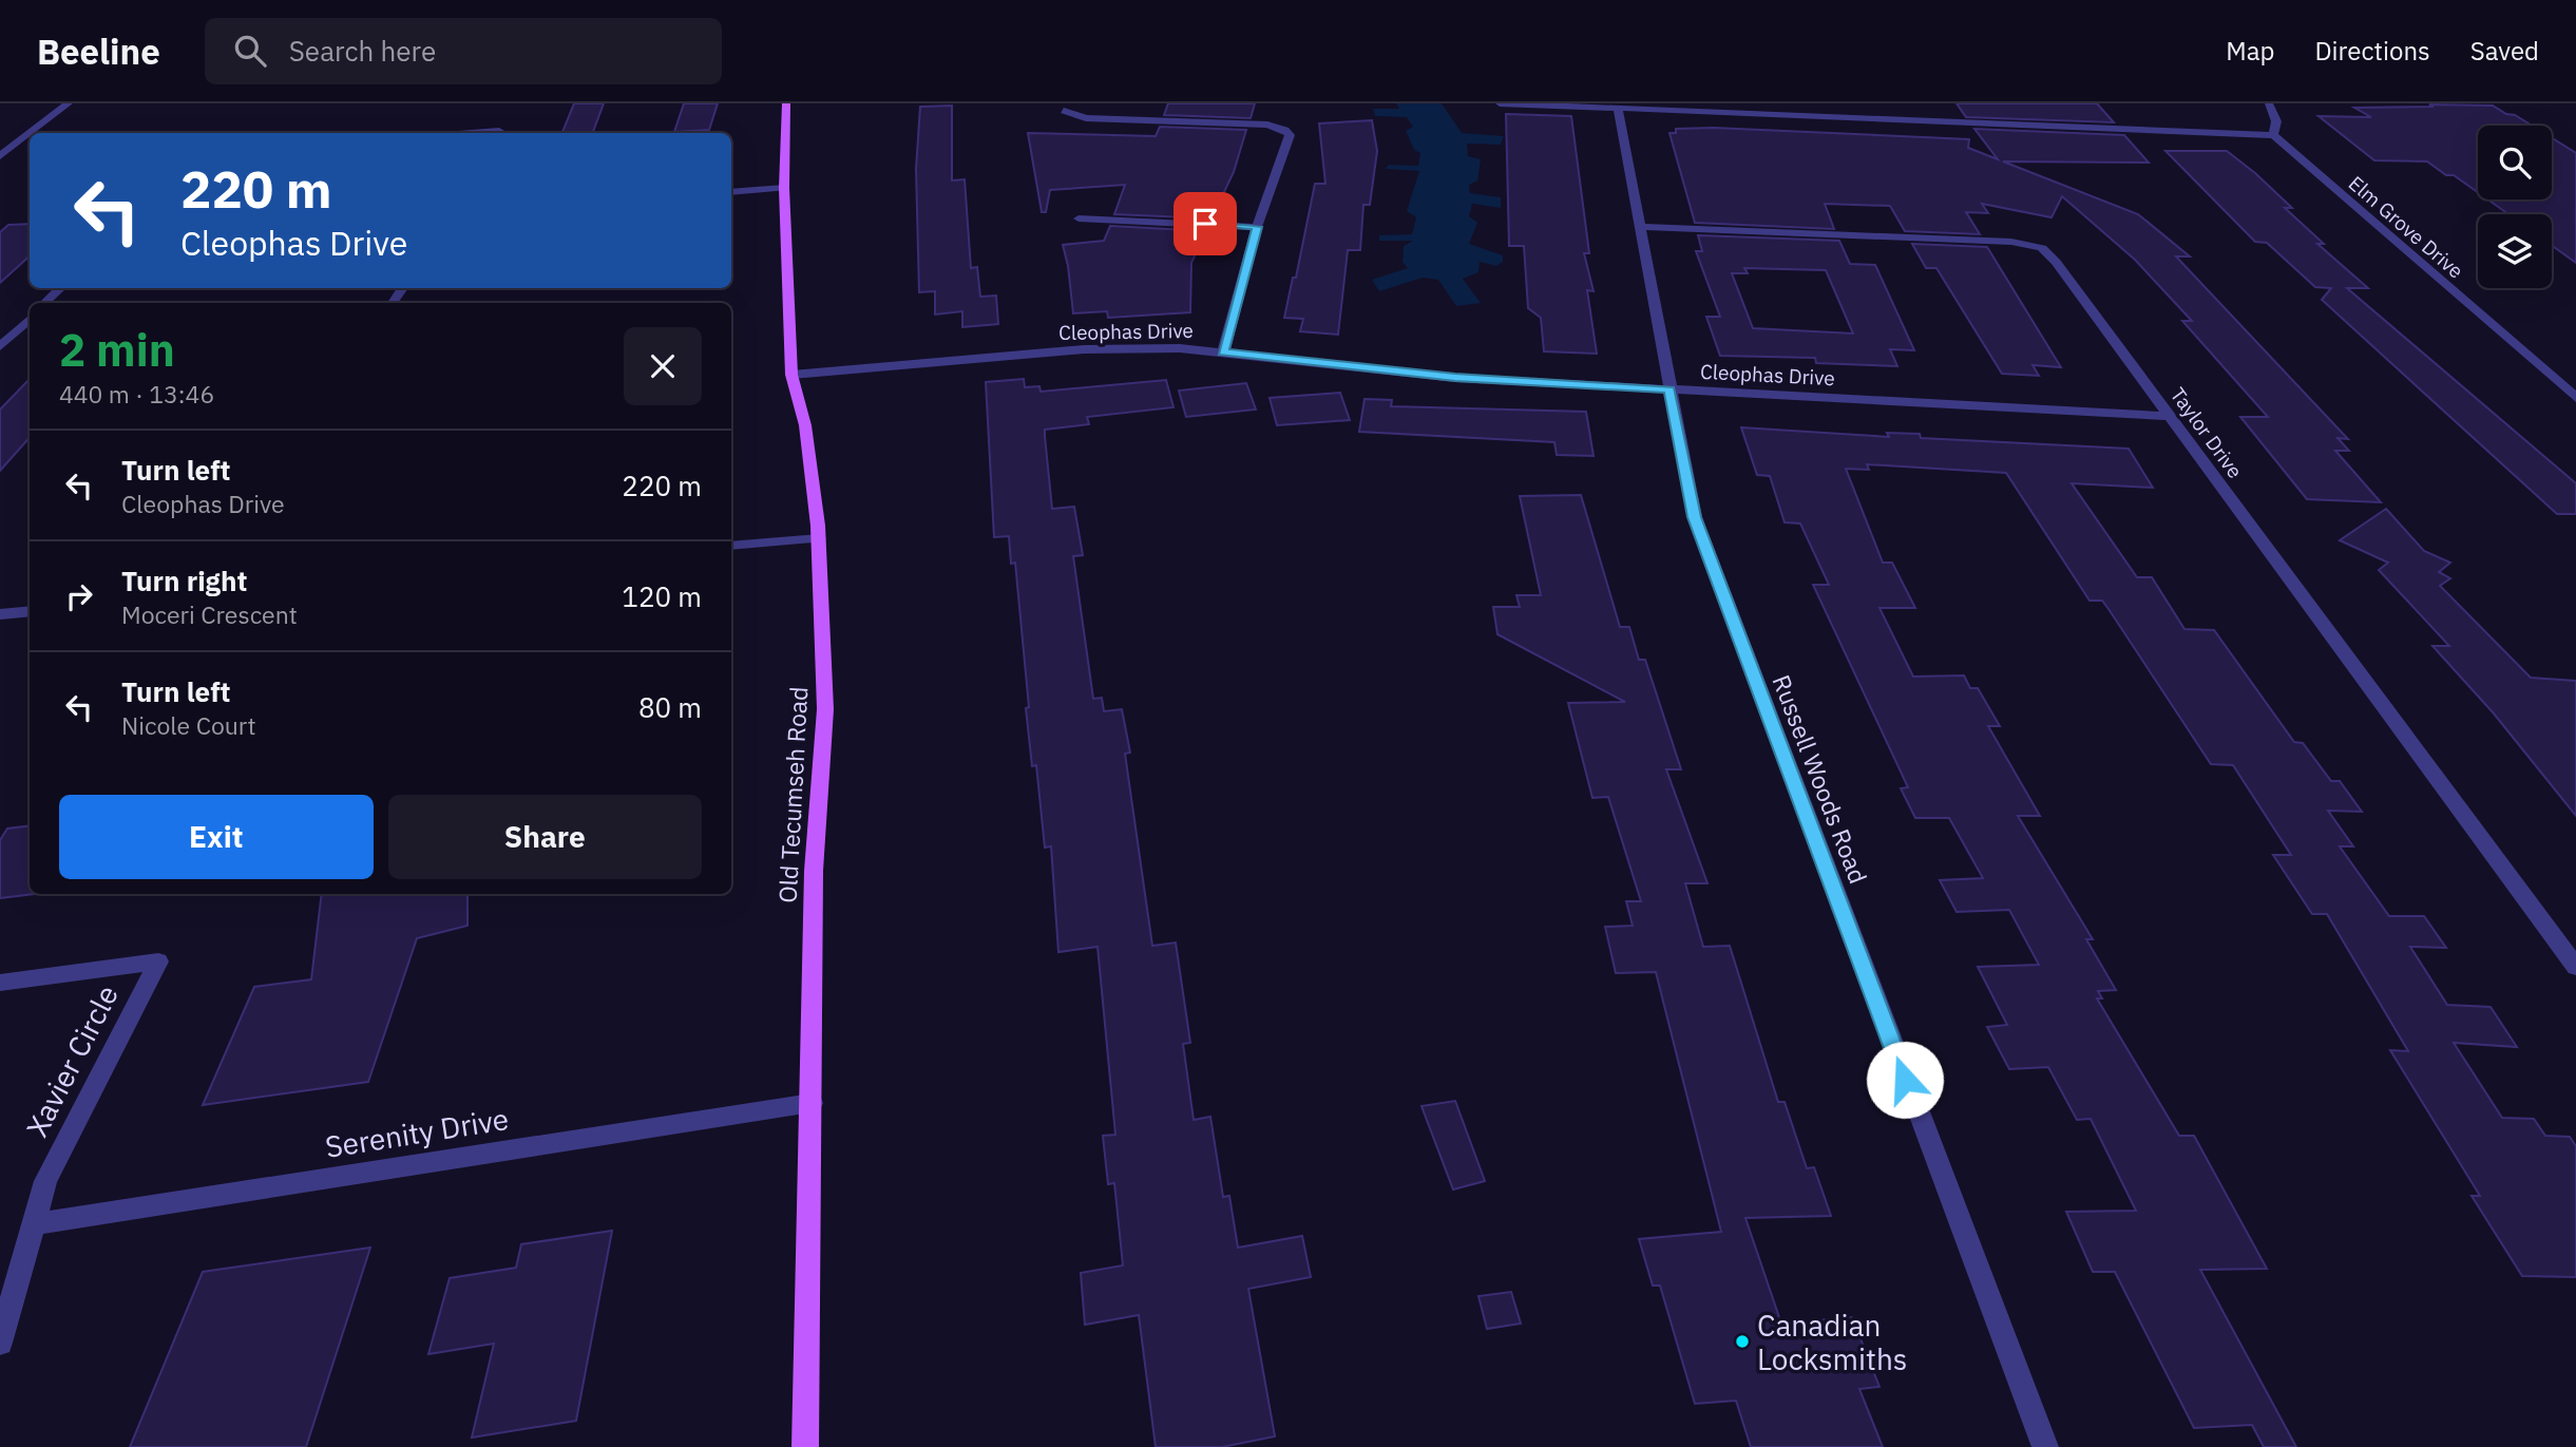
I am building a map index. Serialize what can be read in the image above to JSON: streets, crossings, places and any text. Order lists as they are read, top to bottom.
{
  "streets": {
    "main road": ["Old Tecumseh Road"],
    "street": [
      "Elm Grove Drive",
      "Cleophas Drive",
      "Taylor Drive",
      "Russell Woods Road",
      "Xavier Circle",
      "Serenity Drive"
    ]
  },
  "crossings": [
    ["Cleophas Drive", "Taylor Drive"],
    ["Cleophas Drive", "Russell Woods Road"],
    ["Cleophas Drive", "Old Tecumseh Road"],
    ["Taylor Drive", "Russell Woods Road"],
    ["Old Tecumseh Road", "Serenity Drive"],
    ["Xavier Circle", "Serenity Drive"]
  ],
  "places": ["Canadian Locksmiths"],
  "page": {
    "header": "Beeline",
    "search": "Search here",
    "nav": ["Map", "Directions", "Saved"],
    "turn": ["220 m", "Cleophas Drive"],
    "heading": ["2 min", "440 m · 13:46"],
    "list": [
      {
        "name": "Turn left",
        "note": "Cleophas Drive",
        "value": "220 m"
      },
      {
        "name": "Turn right",
        "note": "Moceri Crescent",
        "value": "120 m"
      },
      {
        "name": "Turn left",
        "note": "Nicole Court",
        "value": "80 m"
      }
    ],
    "buttons": ["Exit", "Share"]
  }
}
